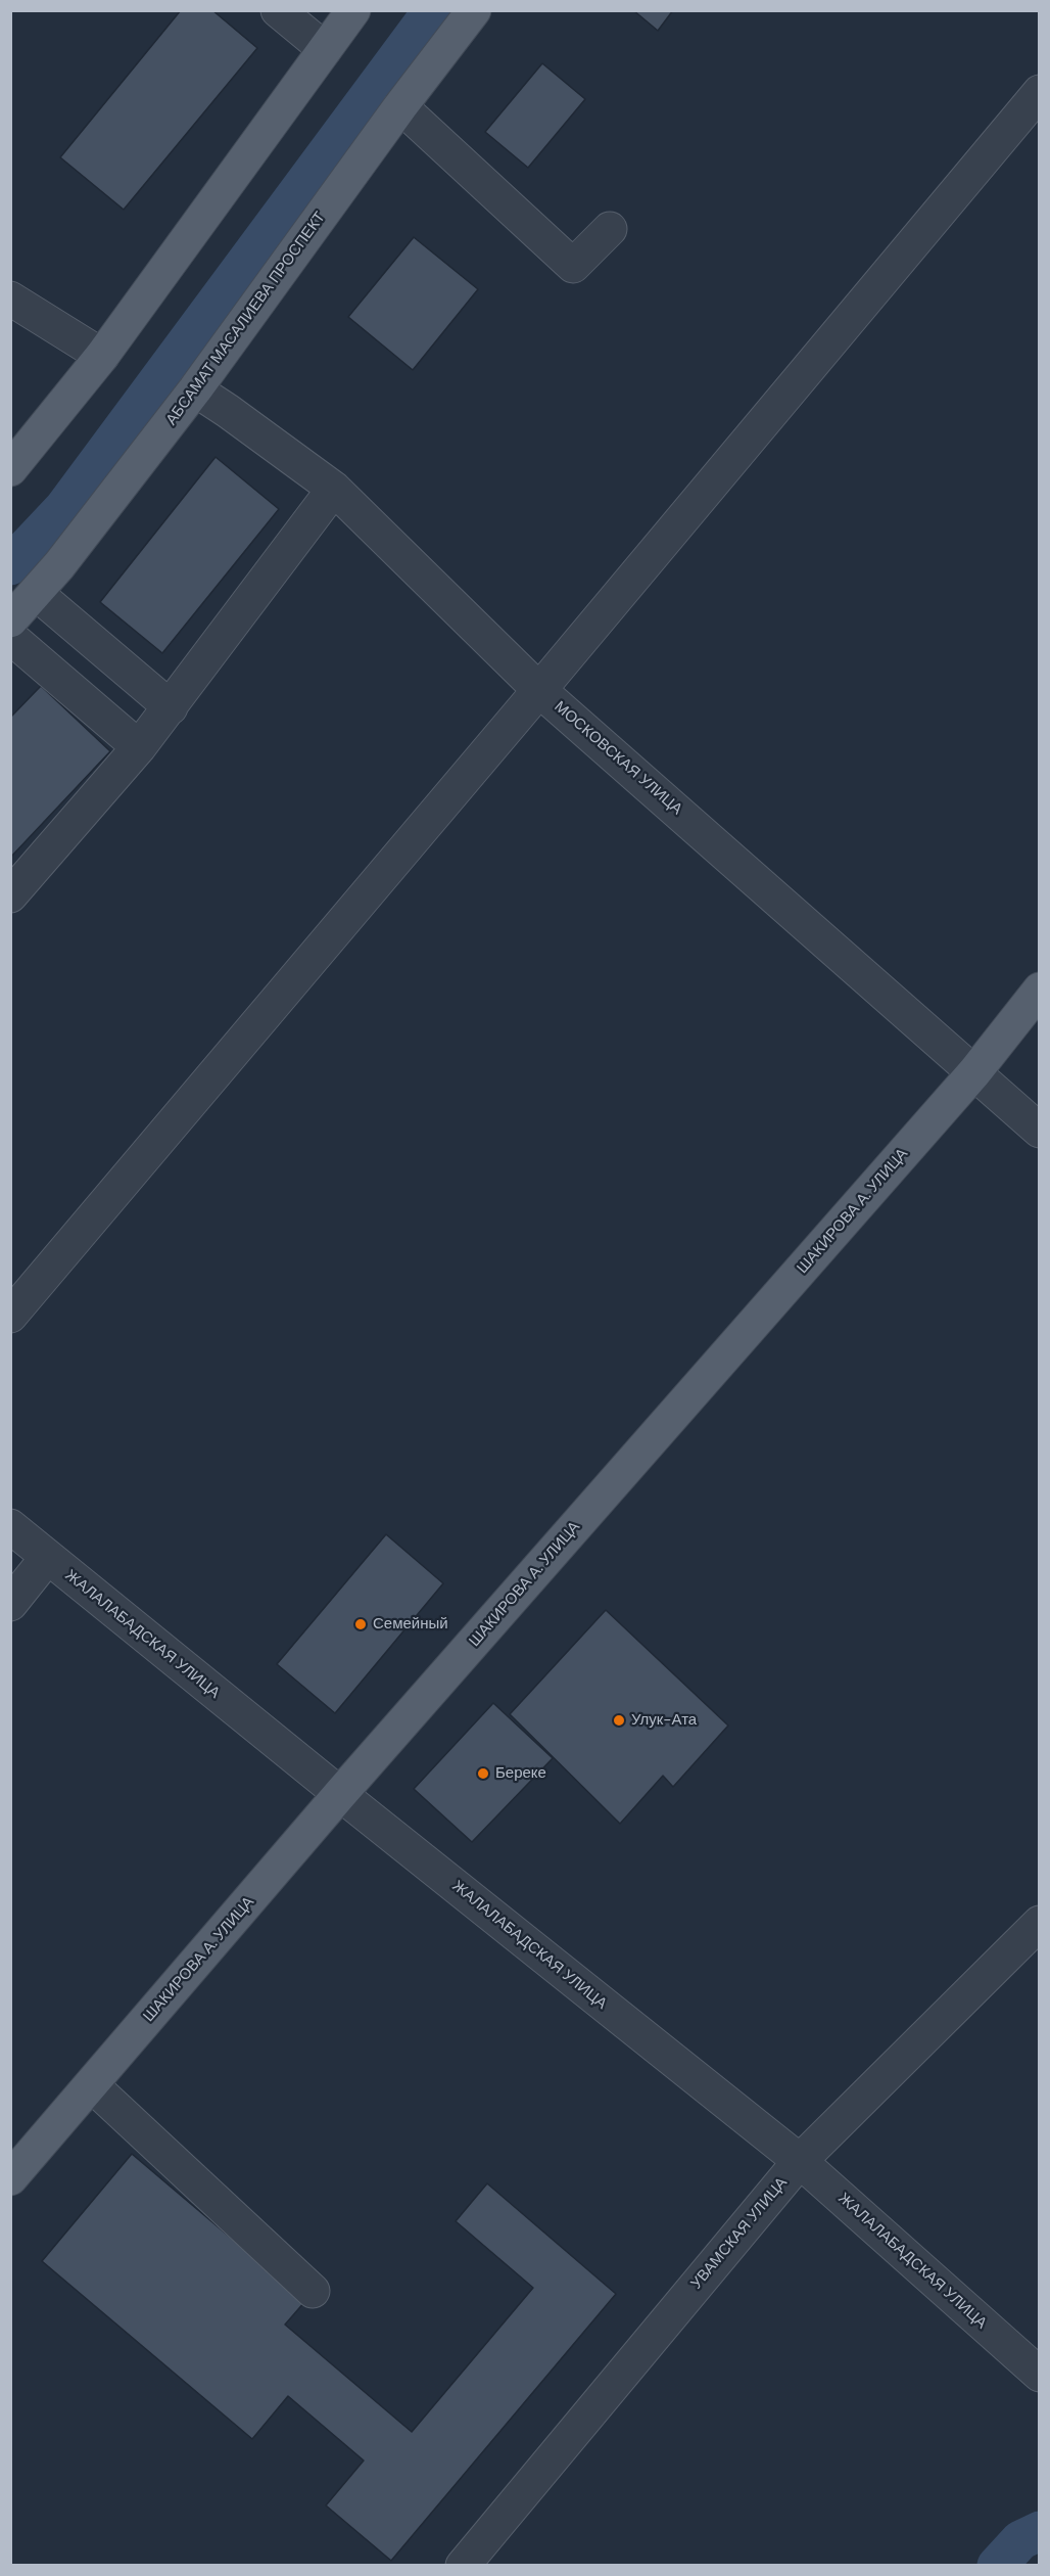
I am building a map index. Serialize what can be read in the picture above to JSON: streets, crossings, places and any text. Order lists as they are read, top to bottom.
{
  "streets": {
    "main road": ["АБСАМАТ МАСАЛИЕВА ПРОСПЕКТ", "ШАКИРОВА А. УЛИЦА"],
    "street": ["МОСКОВСКАЯ УЛИЦА", "ЖАЛАЛАБАДСКАЯ УЛИЦА", "УВАМСКАЯ УЛИЦА"]
  },
  "crossings": [
    ["АБСАМАТ МАСАЛИЕВА ПРОСПЕКТ", "МОСКОВСКАЯ УЛИЦА"],
    ["МОСКОВСКАЯ УЛИЦА", "ШАКИРОВА А. УЛИЦА"],
    ["ШАКИРОВА А. УЛИЦА", "ЖАЛАЛАБАДСКАЯ УЛИЦА"],
    ["ЖАЛАЛАБАДСКАЯ УЛИЦА", "УВАМСКАЯ УЛИЦА"]
  ],
  "places": ["Семейный", "Улук-Ата", "Береке"]
}
